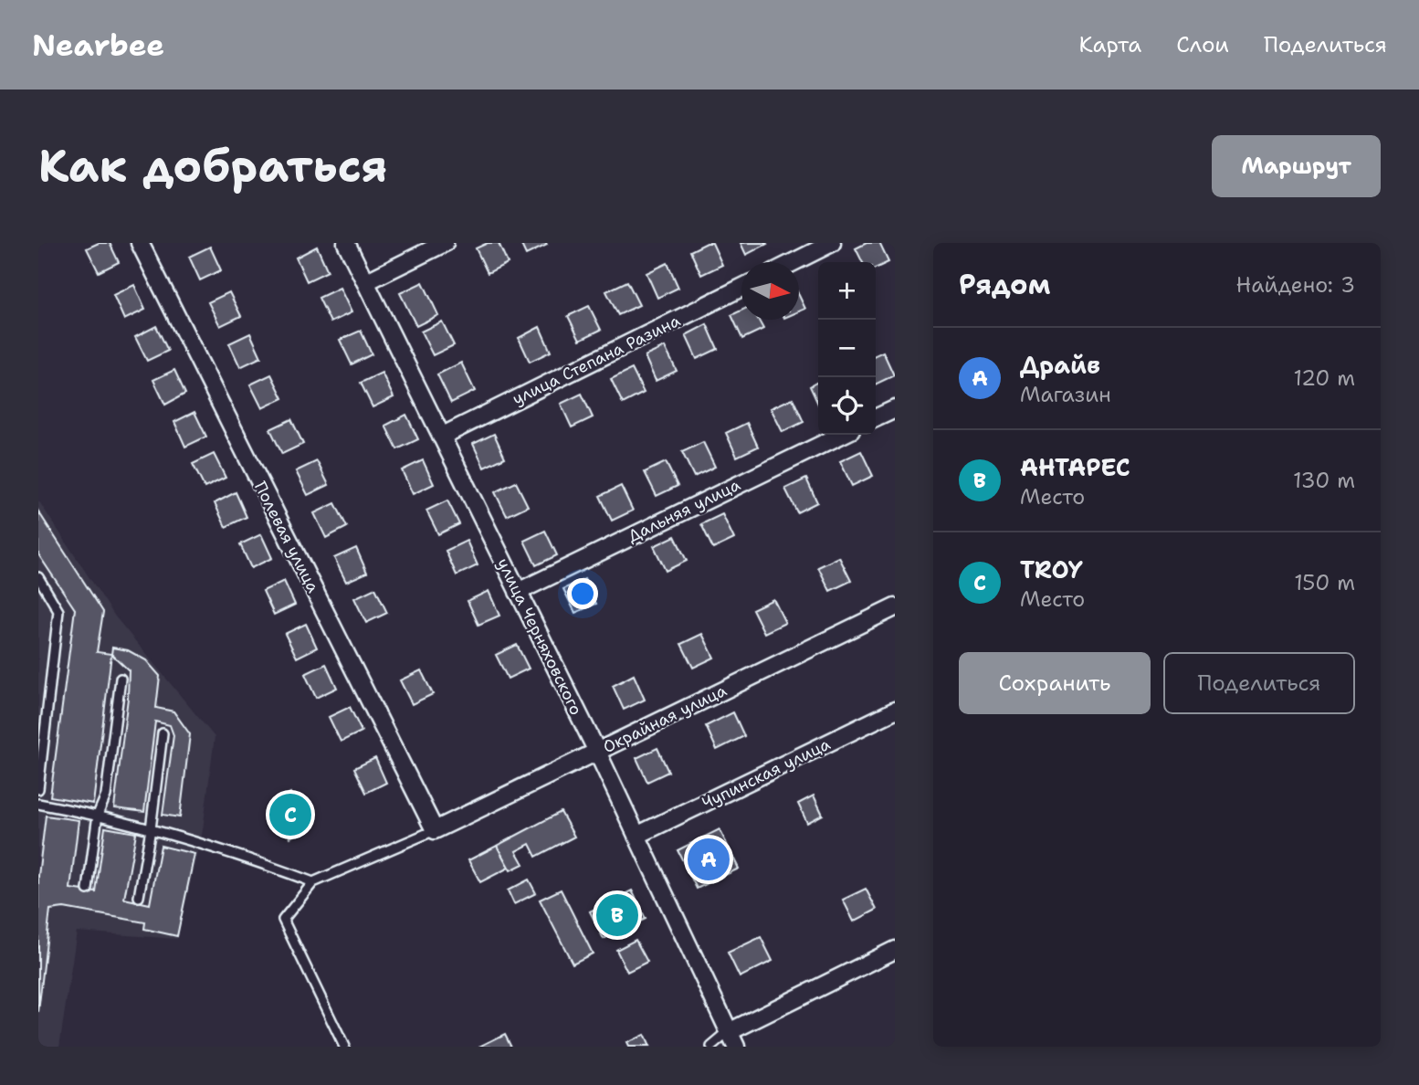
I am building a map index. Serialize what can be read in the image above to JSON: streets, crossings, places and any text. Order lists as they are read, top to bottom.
{
  "streets": {
    "street": [
      "улица Степана Разина",
      "Дальняя улица",
      "Полевая улица",
      "улица Черняховского",
      "Окрайная улица",
      "Чупинская улица"
    ]
  },
  "crossings": [
    ["улица Степана Разина", "улица Черняховского"],
    ["Дальняя улица", "улица Черняховского"],
    ["Полевая улица", "Окрайная улица"],
    ["улица Черняховского", "Окрайная улица"],
    ["улица Черняховского", "Чупинская улица"]
  ],
  "north": "right",
  "page": {
    "header": "Nearbee",
    "nav": ["Карта", "Слои", "Поделиться"],
    "buttons": [
      "Маршрут",
      ["Сохранить", "Поделиться"]
    ],
    "title": "Как добраться",
    "heading": ["Рядом", "Найдено: 3"],
    "map_buttons": ["+", "−"],
    "list": [
      {
        "mark": "A",
        "name": "Драйв",
        "note": "Магазин",
        "value": "120 m"
      },
      {
        "mark": "B",
        "name": "АНТАРЕС",
        "note": "Место",
        "value": "130 m"
      },
      {
        "mark": "C",
        "name": "TROY",
        "note": "Место",
        "value": "150 m"
      }
    ],
    "pins": ["C", "A", "B"]
  }
}
